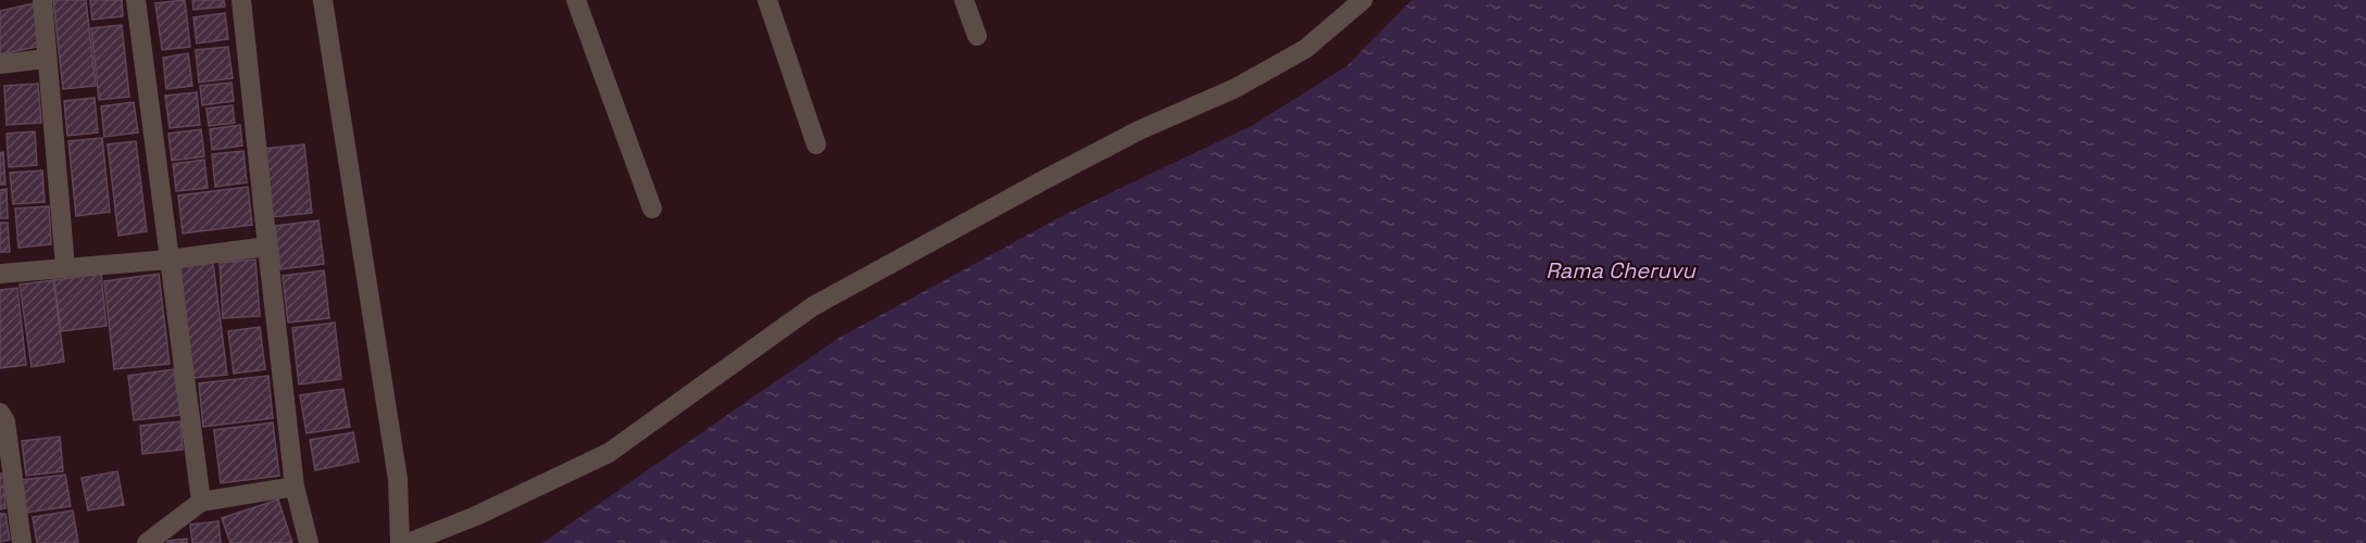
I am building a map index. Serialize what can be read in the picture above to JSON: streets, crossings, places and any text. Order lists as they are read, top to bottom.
{
  "water": ["Rama Cheruvu"]
}
